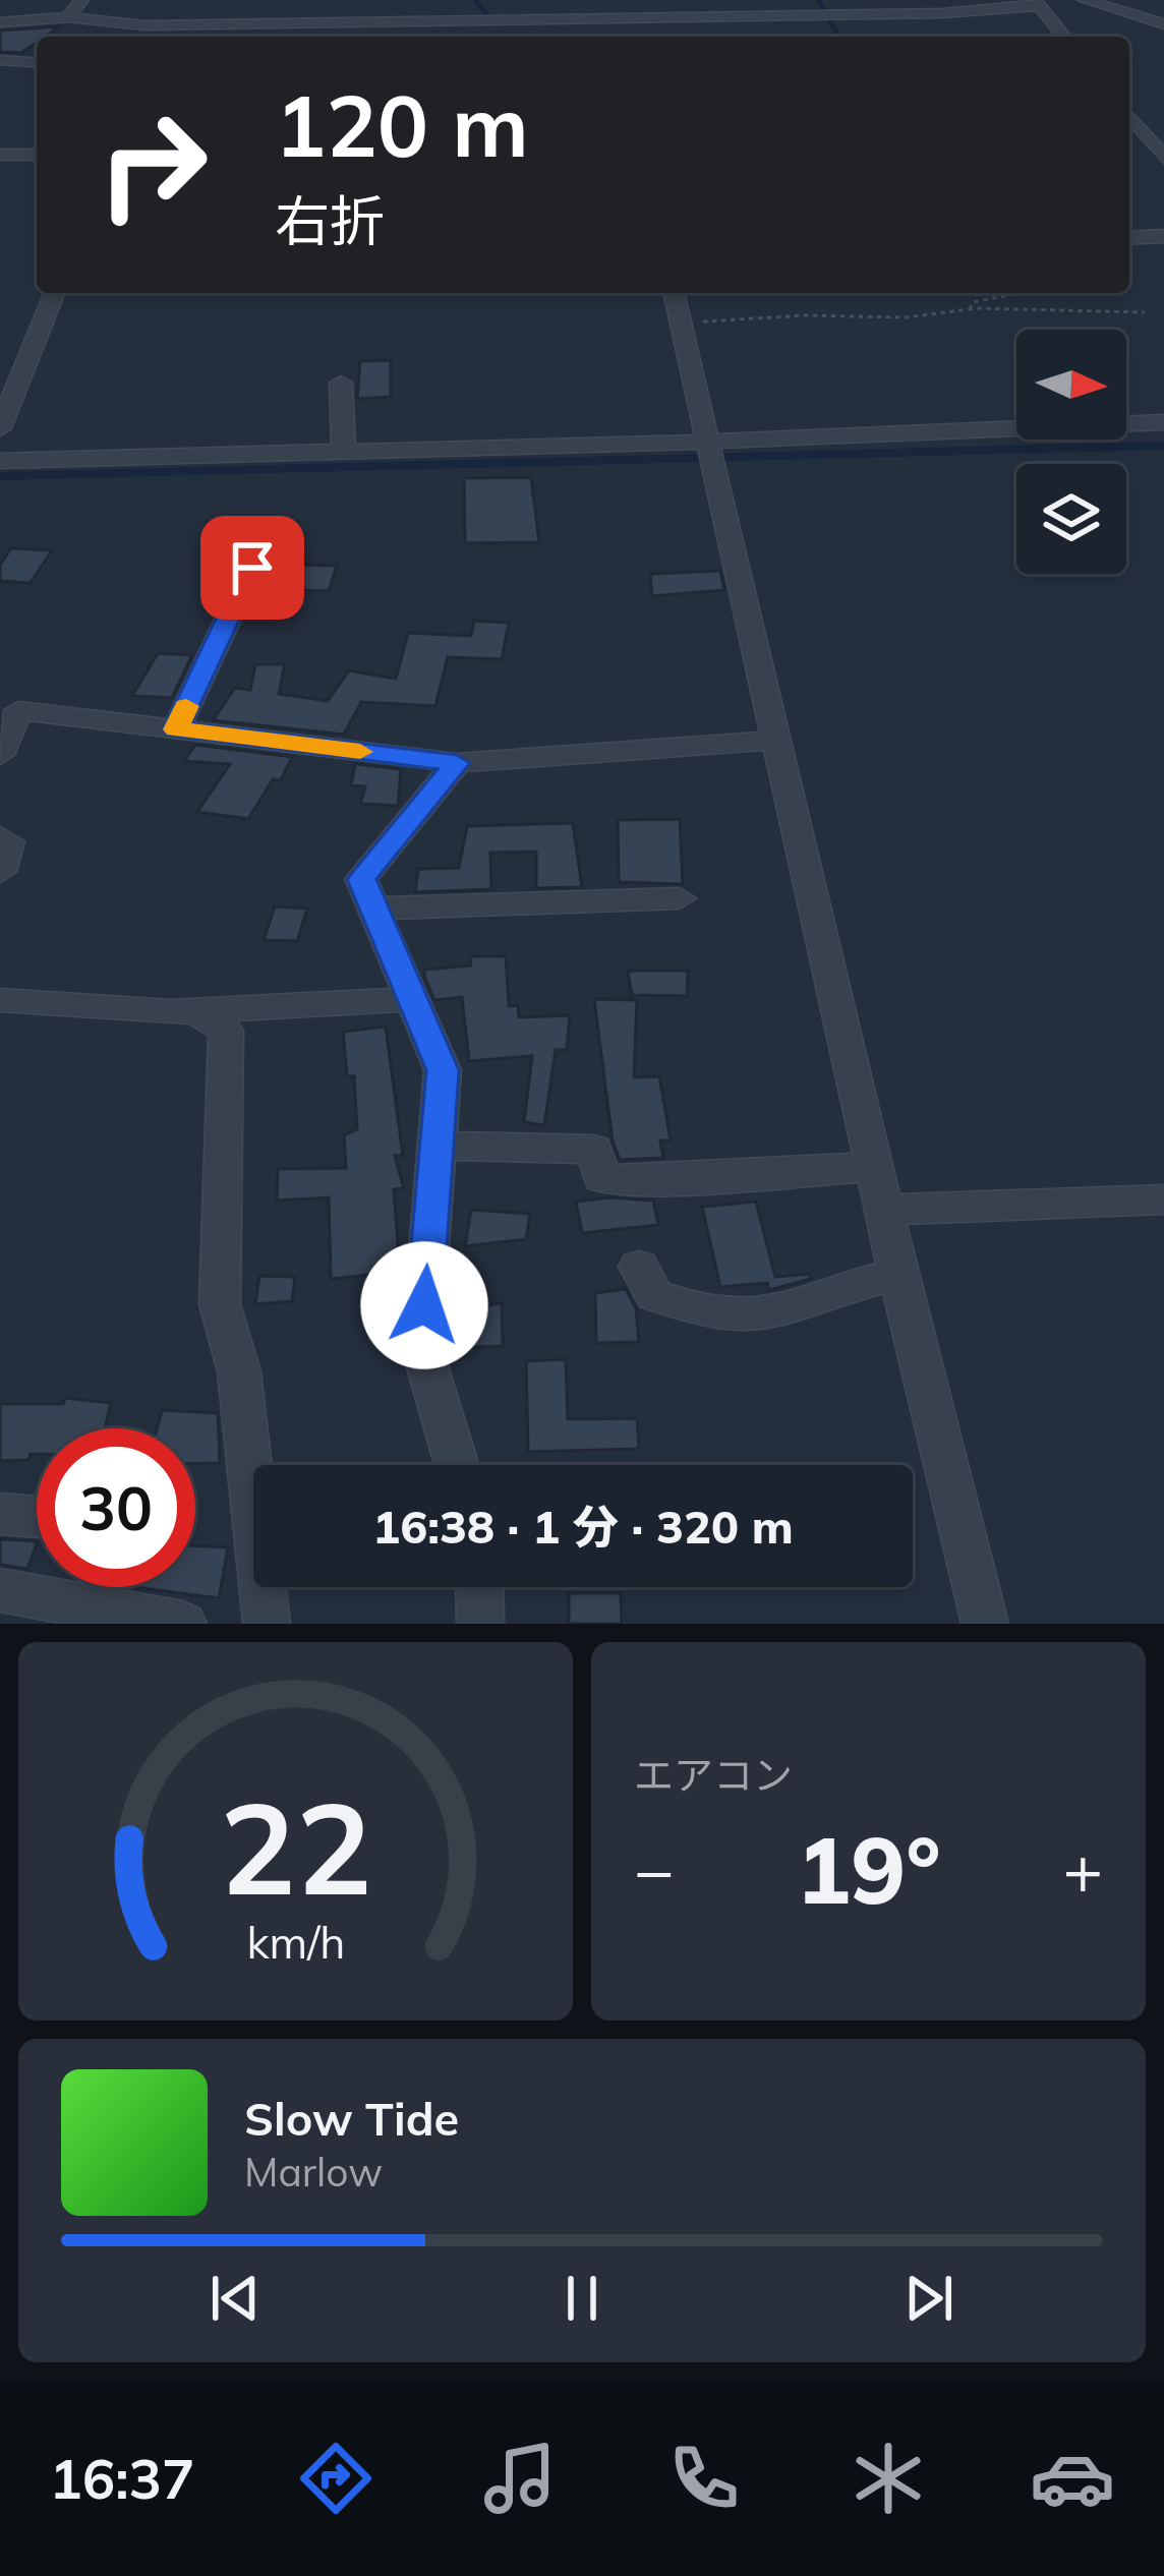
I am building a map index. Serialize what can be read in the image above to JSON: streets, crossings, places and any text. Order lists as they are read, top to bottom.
{
  "north": "right",
  "page": {
    "turn": ["120 m", "右折"],
    "limit": "30",
    "trip": "16:38 · 1 分 · 320 m",
    "tile": "エアコン",
    "heat": ["−", "19°", "+"],
    "song": ["Slow Tide", "Marlow"],
    "tabs": "16:37",
    "gauge": ["22", "km/h"]
  }
}
